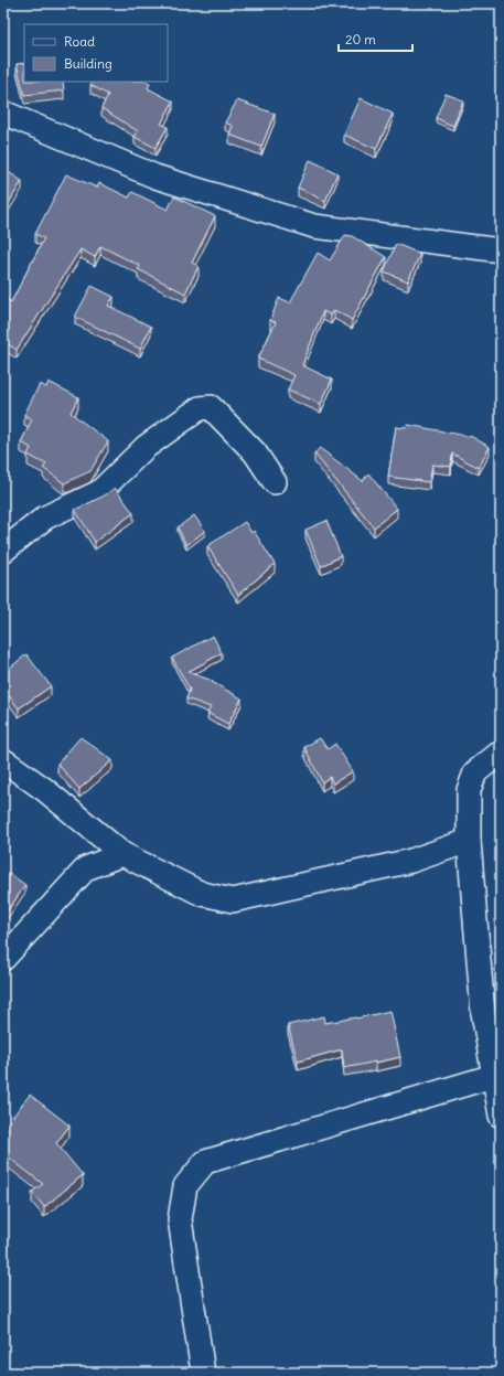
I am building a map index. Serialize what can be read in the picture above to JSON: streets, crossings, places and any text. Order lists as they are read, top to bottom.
{
  "legend": ["Road", "Building"],
  "scale_bar": "20 m"
}
